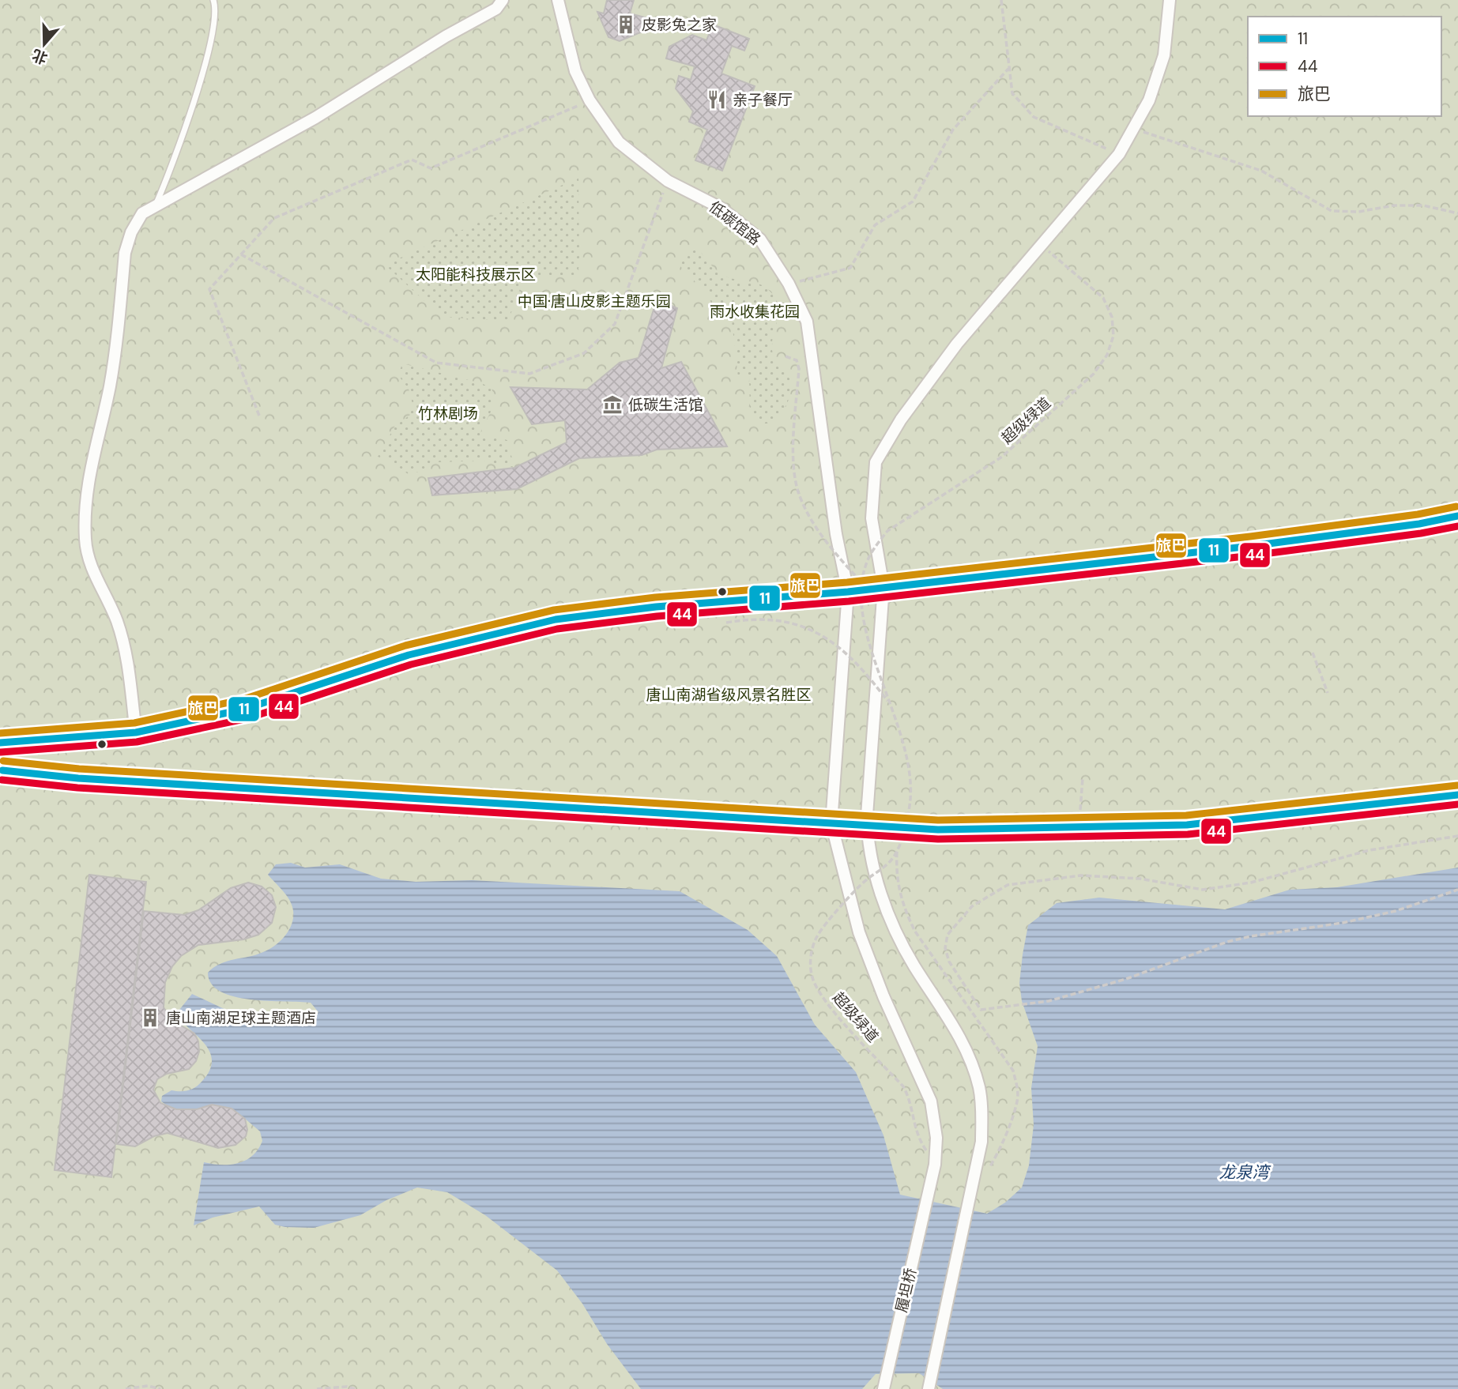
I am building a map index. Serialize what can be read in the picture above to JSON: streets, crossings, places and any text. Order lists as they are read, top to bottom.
{
  "streets": {
    "street": ["低碳馆路", "履坦桥"],
    "path": ["超级绿道"]
  },
  "crossings": [
    ["低碳馆路", "超级绿道"],
    ["低碳馆路", "履坦桥"]
  ],
  "water": ["龙泉湾"],
  "parks": [
    "太阳能科技展示区",
    "中国·唐山皮影主题乐园",
    "雨水收集花园",
    "竹林剧场",
    "唐山南湖省级风景名胜区"
  ],
  "places": {
    "building": ["皮影兔之家", "唐山南湖足球主题酒店"],
    "restaurant": ["亲子餐厅"],
    "museum": ["低碳生活馆"]
  },
  "lines": ["transit line 旅巴", "transit line 11", "transit line 44"],
  "legend": ["11", "44", "旅巴"],
  "north": "bottom"
}
